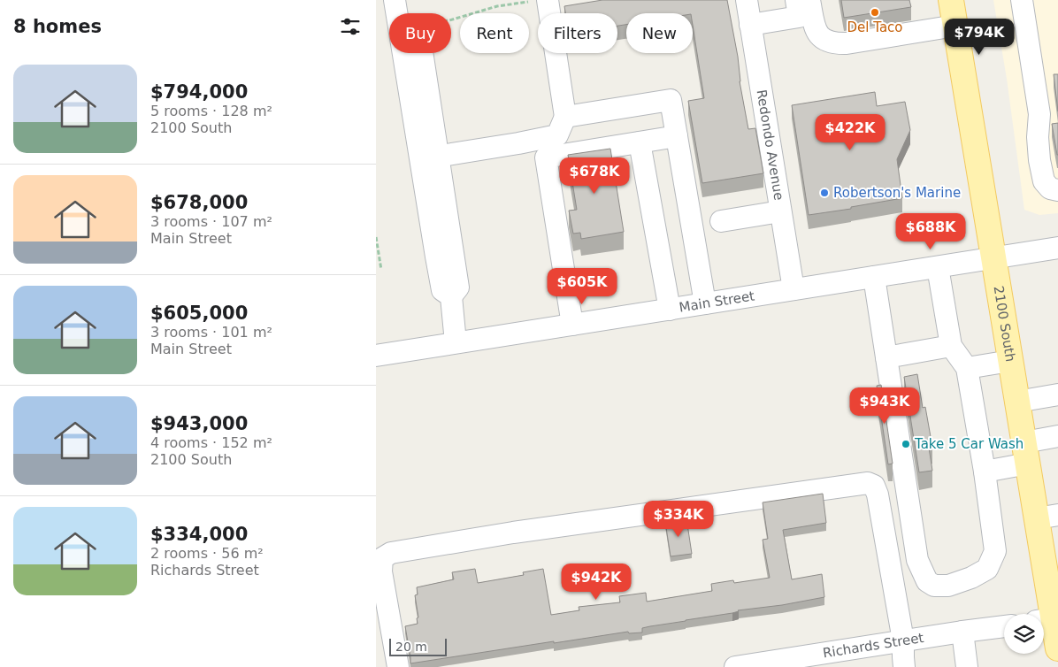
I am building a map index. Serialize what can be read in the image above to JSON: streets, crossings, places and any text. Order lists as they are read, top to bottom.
{
  "streets": {
    "main road": ["2100 South"],
    "street": ["Redondo Avenue", "Main Street", "Richards Street"]
  },
  "crossings": [
    ["Redondo Avenue", "Main Street"],
    ["Main Street", "2100 South"]
  ],
  "places": ["Del Taco", "Robertson's Marine", "Take 5 Car Wash"],
  "scale_bar": "20 m",
  "page": {
    "heading": "8 homes",
    "chip": [
      "Buy",
      "Rent",
      "Filters",
      "New"
    ],
    "price": [
      "$794K",
      "$422K",
      "$678K",
      "$688K",
      "$605K",
      "$943K",
      "$334K",
      "$942K"
    ],
    "list": [
      {
        "name": "$794,000",
        "note": "5 rooms · 128 m² · 2100 South"
      },
      {
        "name": "$678,000",
        "note": "3 rooms · 107 m² · Main Street"
      },
      {
        "name": "$605,000",
        "note": "3 rooms · 101 m² · Main Street"
      },
      {
        "name": "$943,000",
        "note": "4 rooms · 152 m² · 2100 South"
      },
      {
        "name": "$334,000",
        "note": "2 rooms · 56 m² · Richards Street"
      }
    ],
    "scale": "20 m"
  }
}
